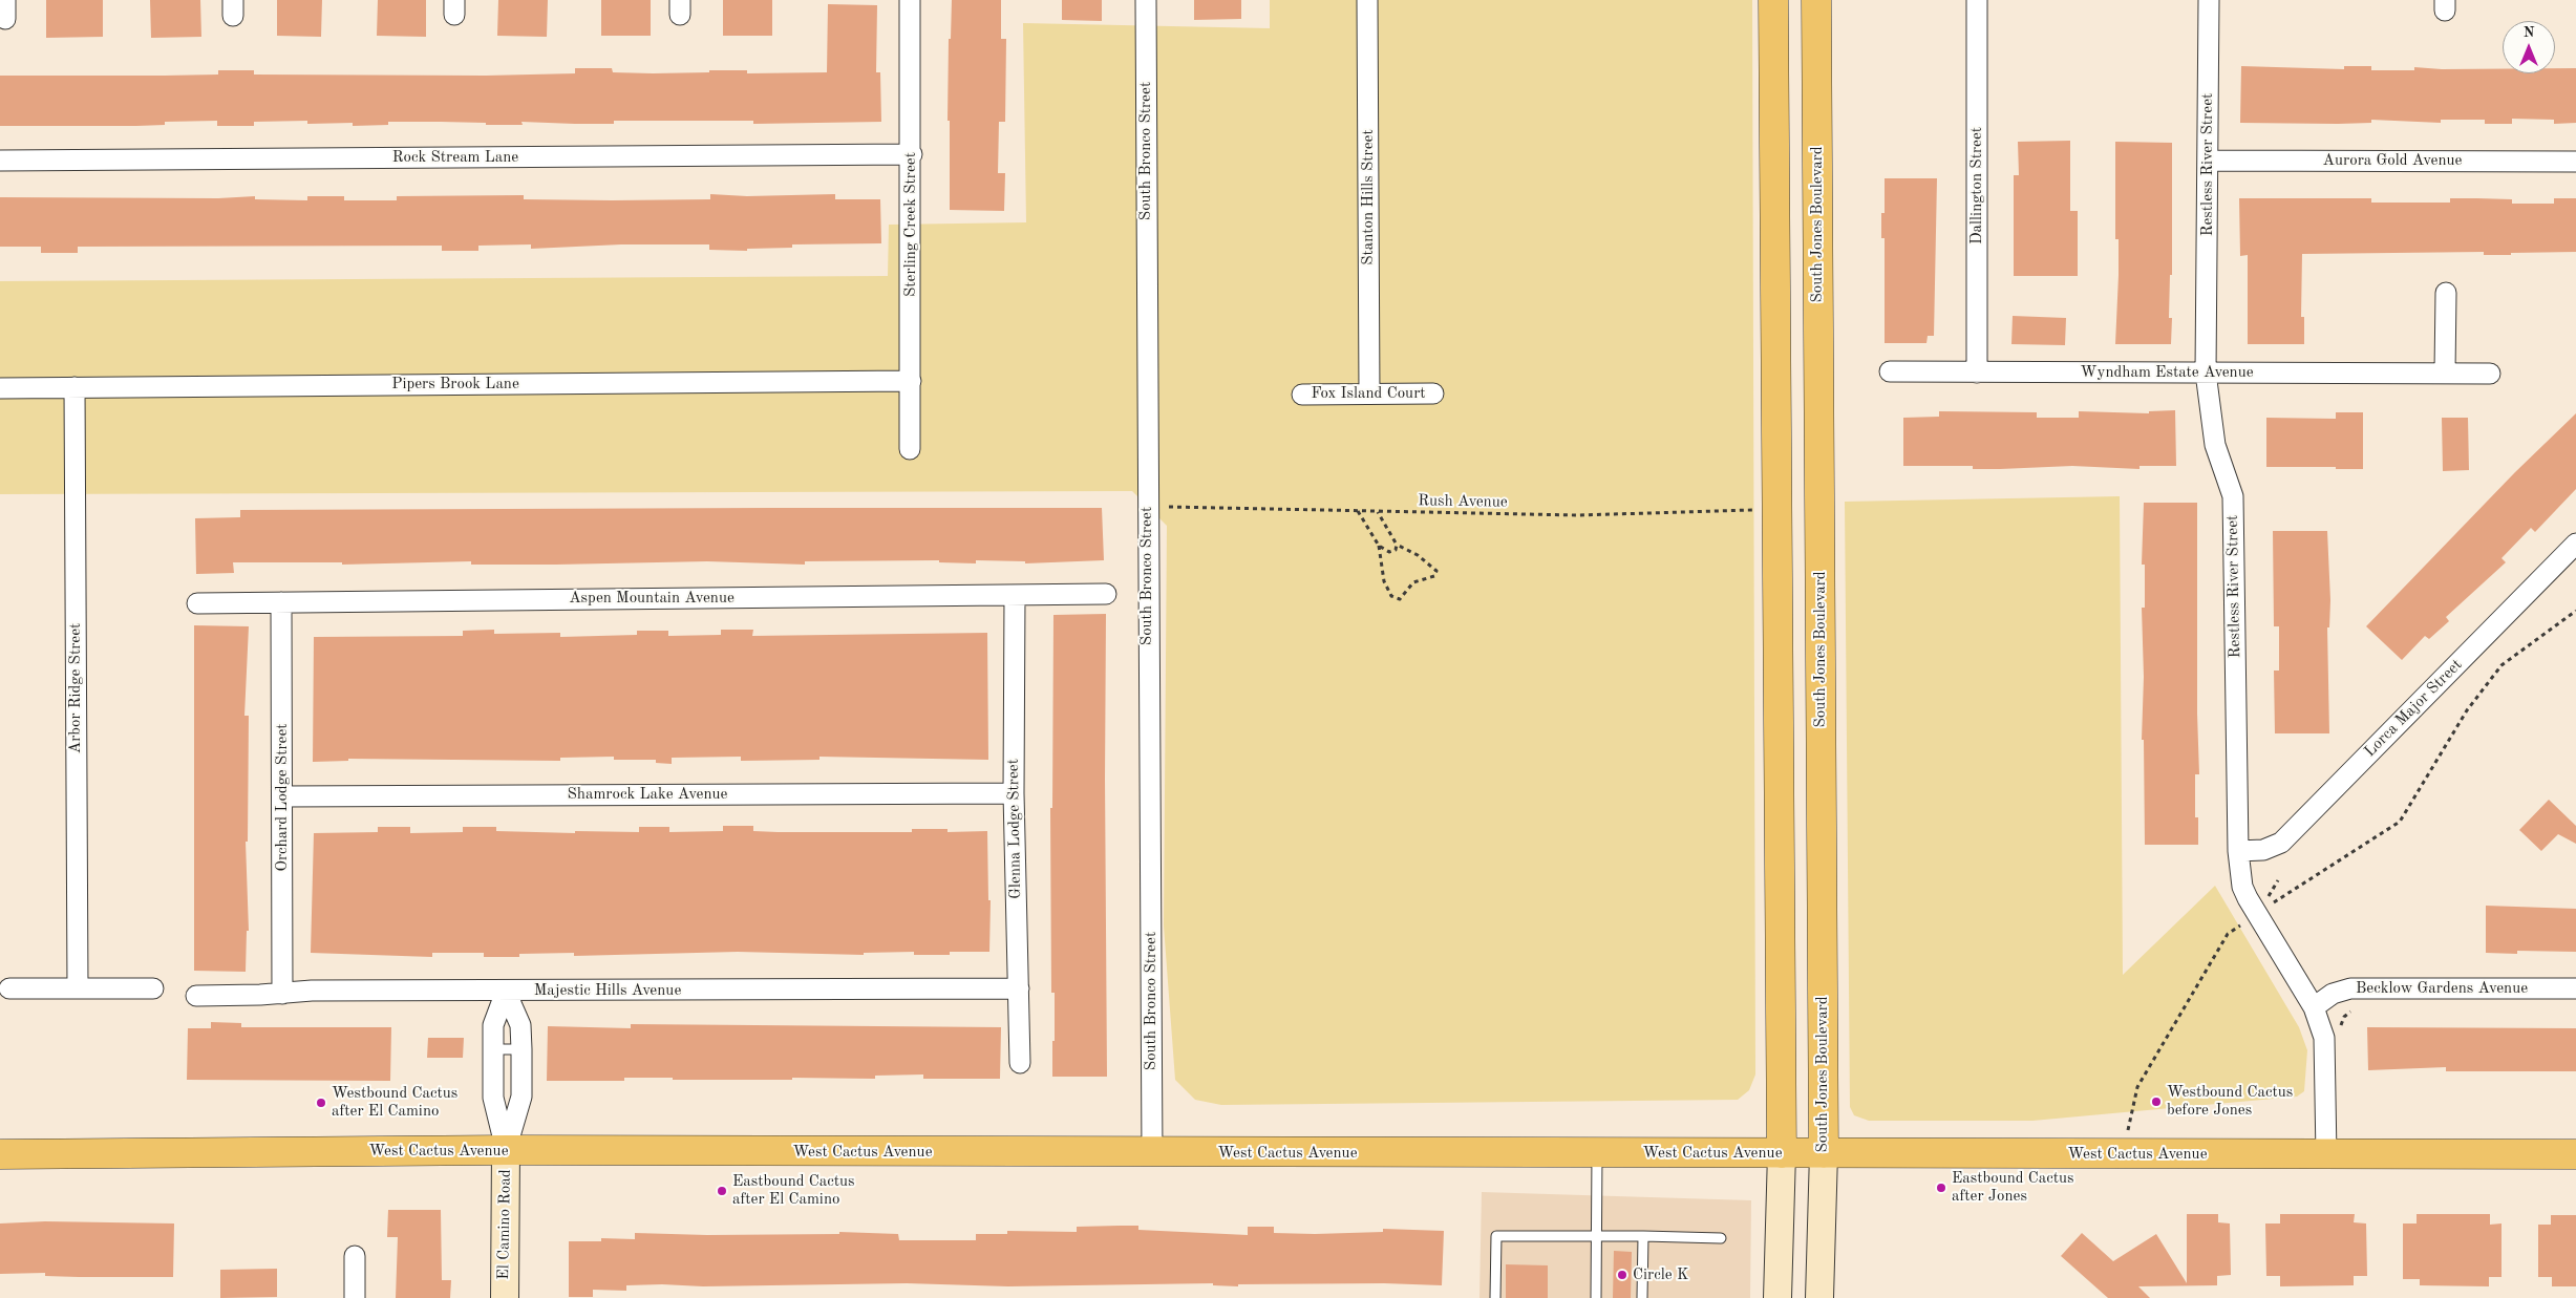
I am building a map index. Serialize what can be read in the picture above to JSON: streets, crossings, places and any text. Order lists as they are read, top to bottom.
{
  "streets": {
    "main road": ["South Jones Boulevard", "West Cactus Avenue", "El Camino Road"],
    "street": [
      "South Bronco Street",
      "Rock Stream Lane",
      "Aurora Gold Avenue",
      "Restless River Street",
      "Dallington Street",
      "Stanton Hills Street",
      "Sterling Creek Street",
      "Wyndham Estate Avenue",
      "Pipers Brook Lane",
      "Fox Island Court",
      "Aspen Mountain Avenue",
      "Arbor Ridge Street",
      "Lorca Major Street",
      "Shamrock Lake Avenue",
      "Orchard Lodge Street",
      "Glenna Lodge Street",
      "Becklow Gardens Avenue",
      "Majestic Hills Avenue"
    ],
    "path": ["Rush Avenue"]
  },
  "crossings": [
    ["South Bronco Street", "Rush Avenue"],
    ["South Bronco Street", "West Cactus Avenue"],
    ["Rock Stream Lane", "Sterling Creek Street"],
    ["Aurora Gold Avenue", "Restless River Street"],
    ["Restless River Street", "Wyndham Estate Avenue"],
    ["Restless River Street", "Lorca Major Street"],
    ["Restless River Street", "Becklow Gardens Avenue"],
    ["Restless River Street", "West Cactus Avenue"],
    ["Dallington Street", "Wyndham Estate Avenue"],
    ["Stanton Hills Street", "Fox Island Court"],
    ["Sterling Creek Street", "Pipers Brook Lane"],
    ["South Jones Boulevard", "West Cactus Avenue"],
    ["Pipers Brook Lane", "Arbor Ridge Street"],
    ["Aspen Mountain Avenue", "Orchard Lodge Street"],
    ["Aspen Mountain Avenue", "Glenna Lodge Street"],
    ["Shamrock Lake Avenue", "Orchard Lodge Street"],
    ["Shamrock Lake Avenue", "Glenna Lodge Street"],
    ["Orchard Lodge Street", "Majestic Hills Avenue"],
    ["Glenna Lodge Street", "Majestic Hills Avenue"],
    ["Majestic Hills Avenue", "El Camino Road"],
    ["West Cactus Avenue", "El Camino Road"]
  ],
  "places": [
    "Westbound Cactus before Jones",
    "Westbound Cactus after El Camino",
    "Eastbound Cactus after Jones",
    "Eastbound Cactus after El Camino",
    "Circle K"
  ],
  "north": "top"
}
